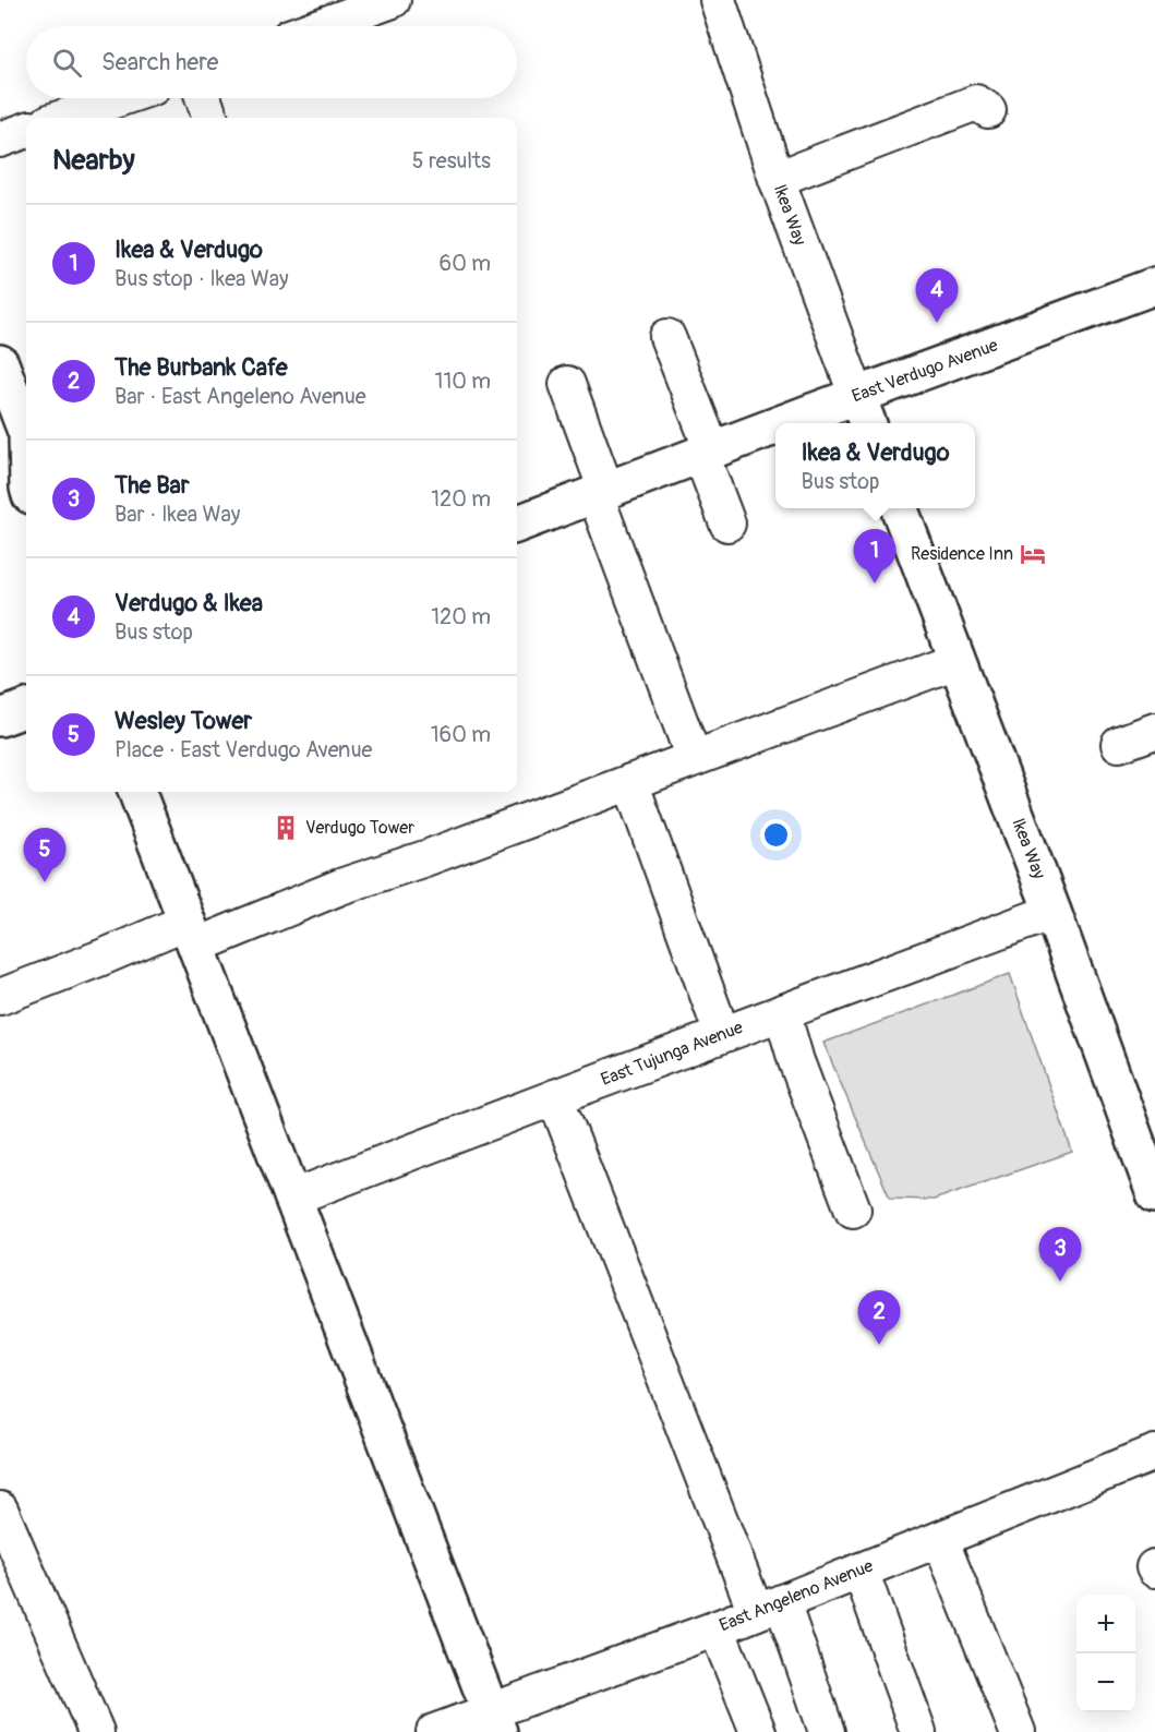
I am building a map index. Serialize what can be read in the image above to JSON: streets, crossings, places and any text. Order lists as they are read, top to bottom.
{
  "streets": {
    "main road": ["Ikea Way", "East Verdugo Avenue"],
    "street": ["East Tujunga Avenue", "East Angeleno Avenue"]
  },
  "crossings": [
    ["Ikea Way", "East Verdugo Avenue"],
    ["Ikea Way", "East Tujunga Avenue"]
  ],
  "places": {
    "hotel": ["Residence Inn"],
    "building": ["Verdugo Tower"]
  },
  "page": {
    "search": "Search here",
    "heading": ["Nearby", "5 results"],
    "list": [
      {
        "mark": "1",
        "name": "Ikea & Verdugo",
        "note": "Bus stop · Ikea Way",
        "value": "60 m"
      },
      {
        "mark": "2",
        "name": "The Burbank Cafe",
        "note": "Bar · East Angeleno Avenue",
        "value": "110 m"
      },
      {
        "mark": "3",
        "name": "The Bar",
        "note": "Bar · Ikea Way",
        "value": "120 m"
      },
      {
        "mark": "4",
        "name": "Verdugo & Ikea",
        "note": "Bus stop",
        "value": "120 m"
      },
      {
        "mark": "5",
        "name": "Wesley Tower",
        "note": "Place · East Verdugo Avenue",
        "value": "160 m"
      }
    ],
    "pins": [
      "4",
      "1",
      "5",
      "3",
      "2"
    ],
    "popup": ["Ikea & Verdugo", "Bus stop"],
    "map_buttons": ["+", "−"]
  }
}
